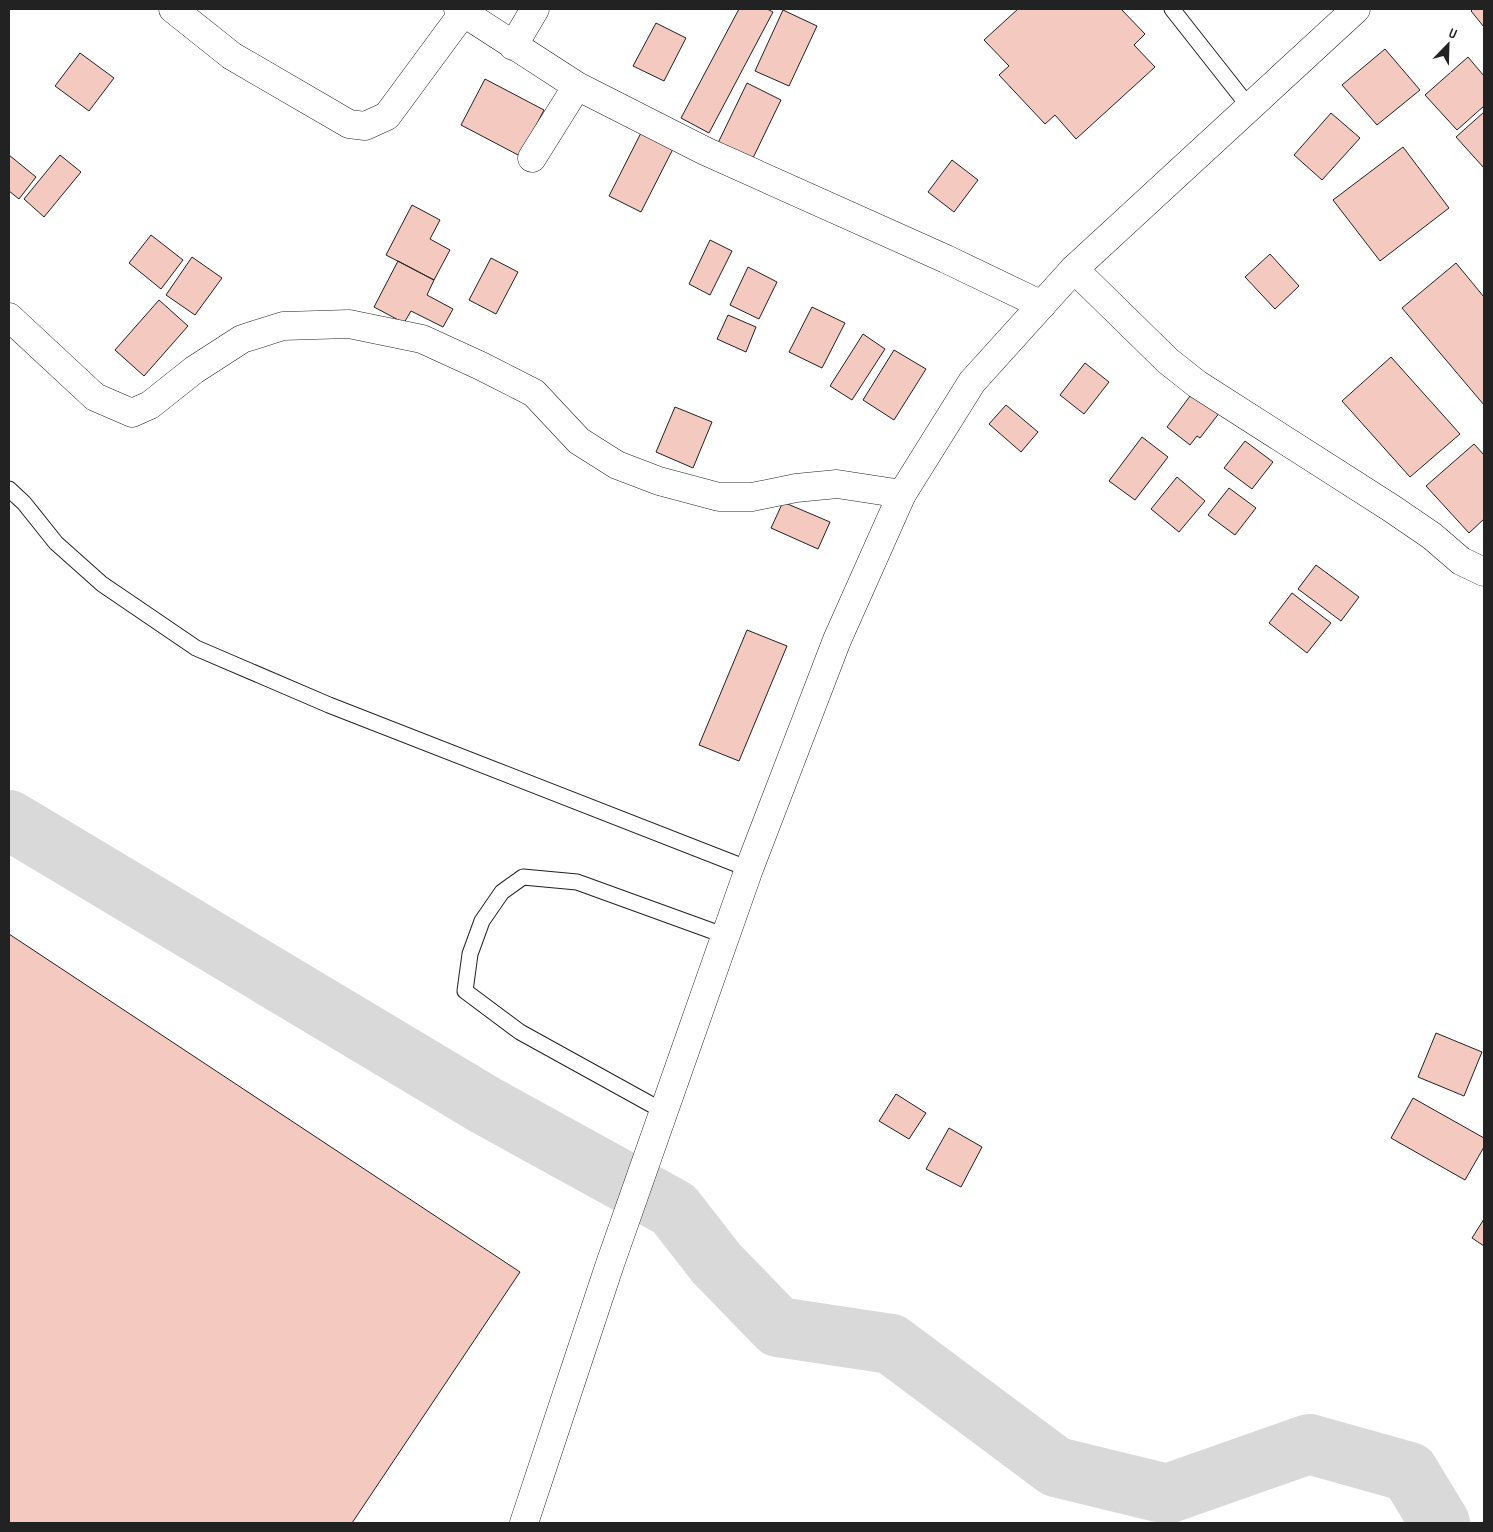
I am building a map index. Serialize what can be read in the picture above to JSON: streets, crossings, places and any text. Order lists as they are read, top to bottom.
{
  "north": "top right"
}
